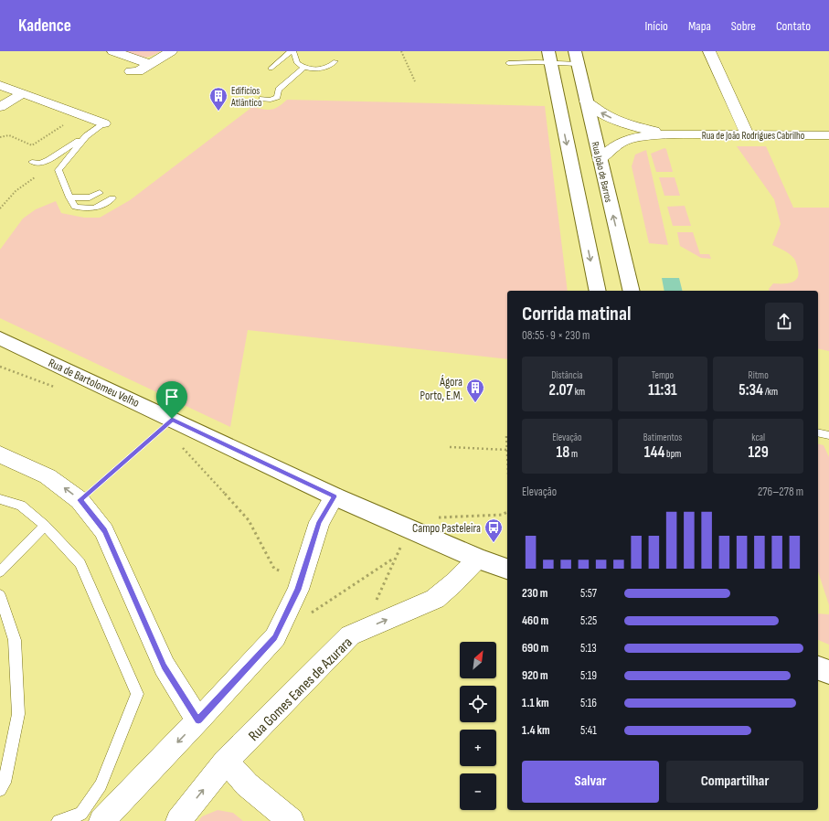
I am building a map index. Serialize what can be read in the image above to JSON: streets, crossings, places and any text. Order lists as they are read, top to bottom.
{
  "streets": {
    "street": [
      "Rua de João Rodrigues Cabrilho",
      "Rua João de Barros",
      "Rua de Bartolomeu Velho",
      "Rua Gomes Eanes de Azurara"
    ]
  },
  "crossings": [
    ["Rua de João Rodrigues Cabrilho", "Rua João de Barros"],
    ["Rua de Bartolomeu Velho", "Rua Gomes Eanes de Azurara"]
  ],
  "places": {
    "building": ["Edifícios Atlântico", "Ágora Porto, E.M."],
    "bus stop": ["Campo Pasteleira"]
  },
  "north": "top right",
  "page": {
    "header": "Kadence",
    "nav": [
      "Início",
      "Mapa",
      "Sobre",
      "Contato"
    ],
    "heading": ["Corrida matinal", "08:55 · 9 × 230 m"],
    "stats": [
      ["Distância", "2.07 km"],
      ["Tempo", "11:31"],
      ["Ritmo", "5:34 /km"],
      ["Elevação", "18 m"],
      ["Batimentos", "144 bpm"],
      ["kcal", "129"]
    ],
    "chart": ["Elevação", "276–278 m"],
    "list": [
      {
        "name": "230 m",
        "note": "5:57"
      },
      {
        "name": "460 m",
        "note": "5:25"
      },
      {
        "name": "690 m",
        "note": "5:13"
      },
      {
        "name": "920 m",
        "note": "5:19"
      },
      {
        "name": "1.1 km",
        "note": "5:16"
      },
      {
        "name": "1.4 km",
        "note": "5:41"
      }
    ],
    "map_buttons": ["+", "−"],
    "buttons": ["Salvar", "Compartilhar"]
  }
}
